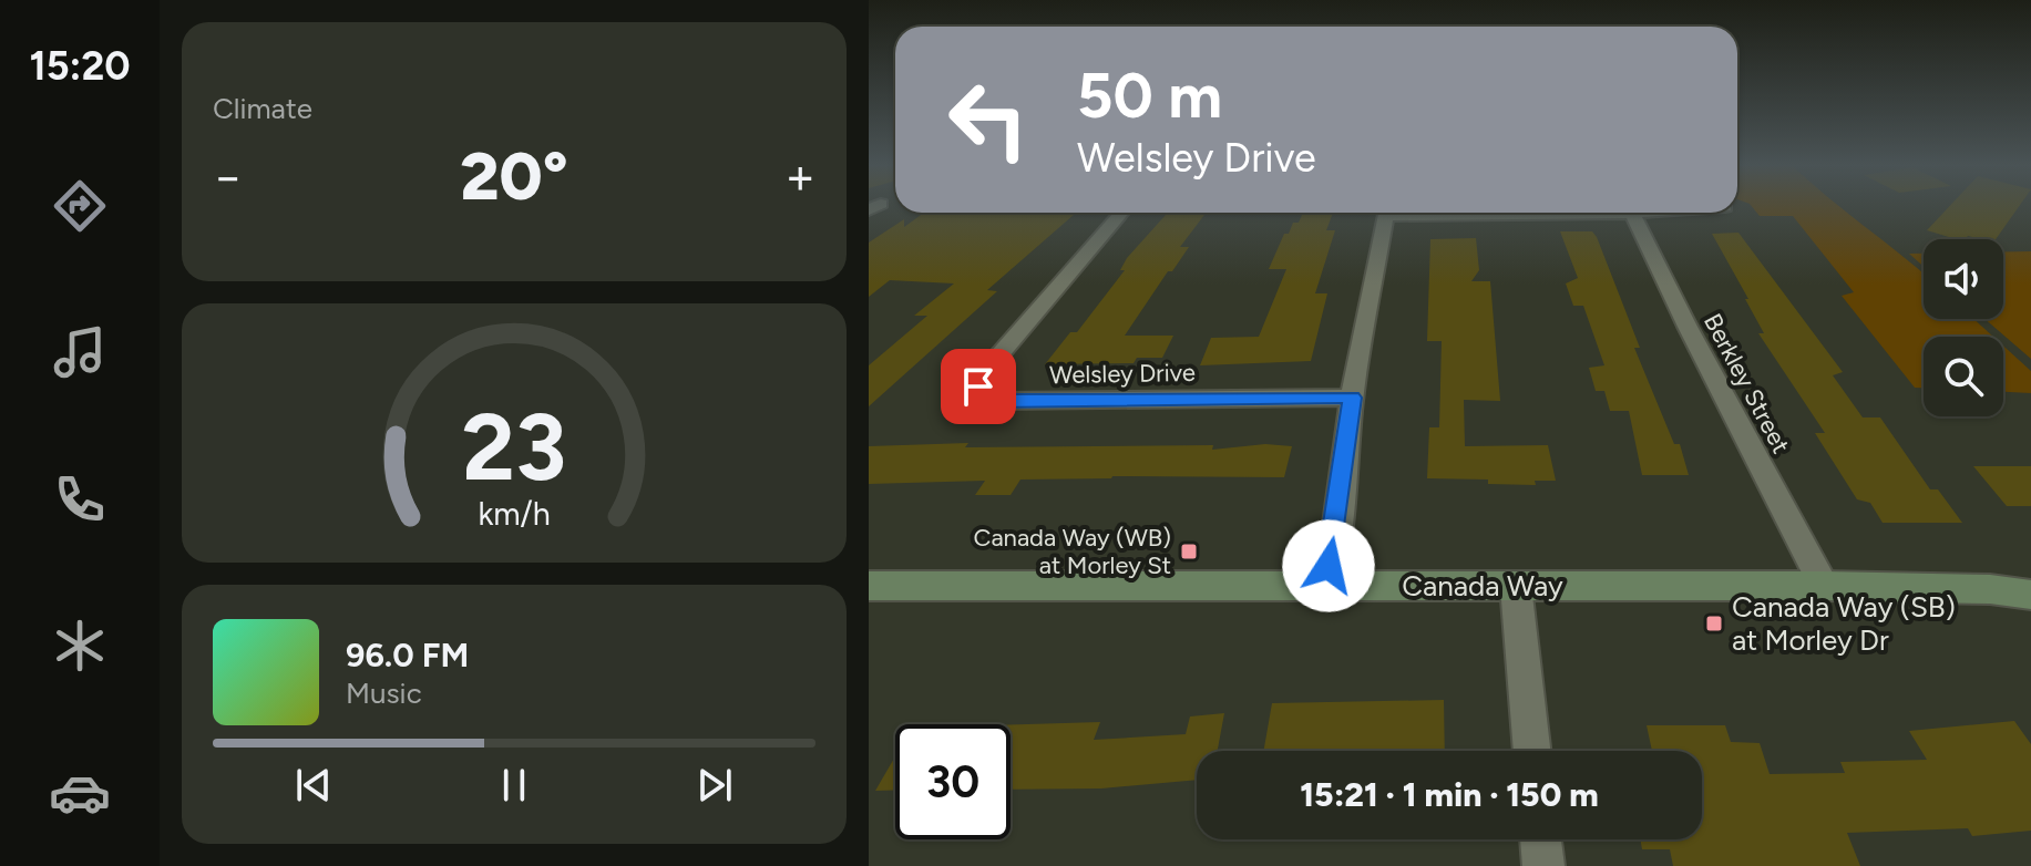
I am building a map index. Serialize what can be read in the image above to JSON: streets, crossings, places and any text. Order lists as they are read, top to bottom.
{
  "streets": {
    "main road": ["Canada Way"],
    "street": ["Welsley Drive", "Berkley Street"]
  },
  "crossings": [
    ["Berkley Street", "Canada Way"]
  ],
  "places": {
    "transit": ["Canada Way (WB) at Morley St", "Canada Way (SB) at Morley Dr"]
  },
  "page": {
    "tabs": "15:20",
    "tile": "Climate",
    "turn": ["50 m", "Welsley Drive"],
    "heat": ["−", "20°", "+"],
    "song": ["96.0 FM", "Music"],
    "limit": "30",
    "trip": "15:21 · 1 min · 150 m",
    "gauge": ["23", "km/h"]
  }
}
